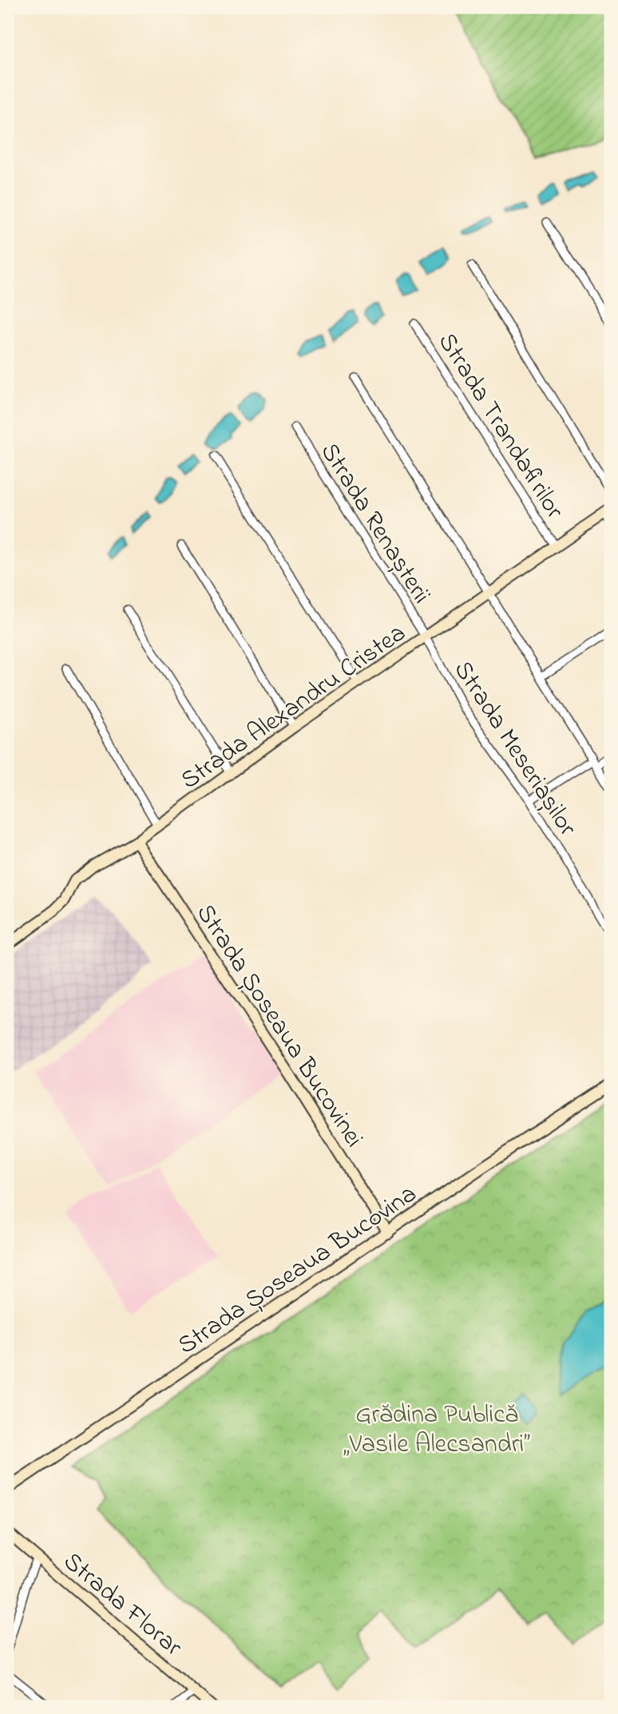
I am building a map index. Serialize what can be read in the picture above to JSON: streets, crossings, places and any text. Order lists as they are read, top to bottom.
{
  "streets": {
    "main road": [
      "Strada Alexandru Cristea",
      "Strada Șoseaua Bucovinei",
      "Strada Șoseaua Bucovina",
      "Strada Florar"
    ],
    "street": ["Strada Trandafirilor", "Strada Renașterii", "Strada Meseriașilor"]
  },
  "crossings": [
    ["Strada Trandafirilor", "Strada Alexandru Cristea"],
    ["Strada Renașterii", "Strada Alexandru Cristea"],
    ["Strada Renașterii", "Strada Meseriașilor"],
    ["Strada Alexandru Cristea", "Strada Meseriașilor"],
    ["Strada Alexandru Cristea", "Strada Șoseaua Bucovinei"],
    ["Strada Șoseaua Bucovinei", "Strada Șoseaua Bucovina"]
  ],
  "parks": ["Grădina Publică „Vasile Alecsandri”"]
}
